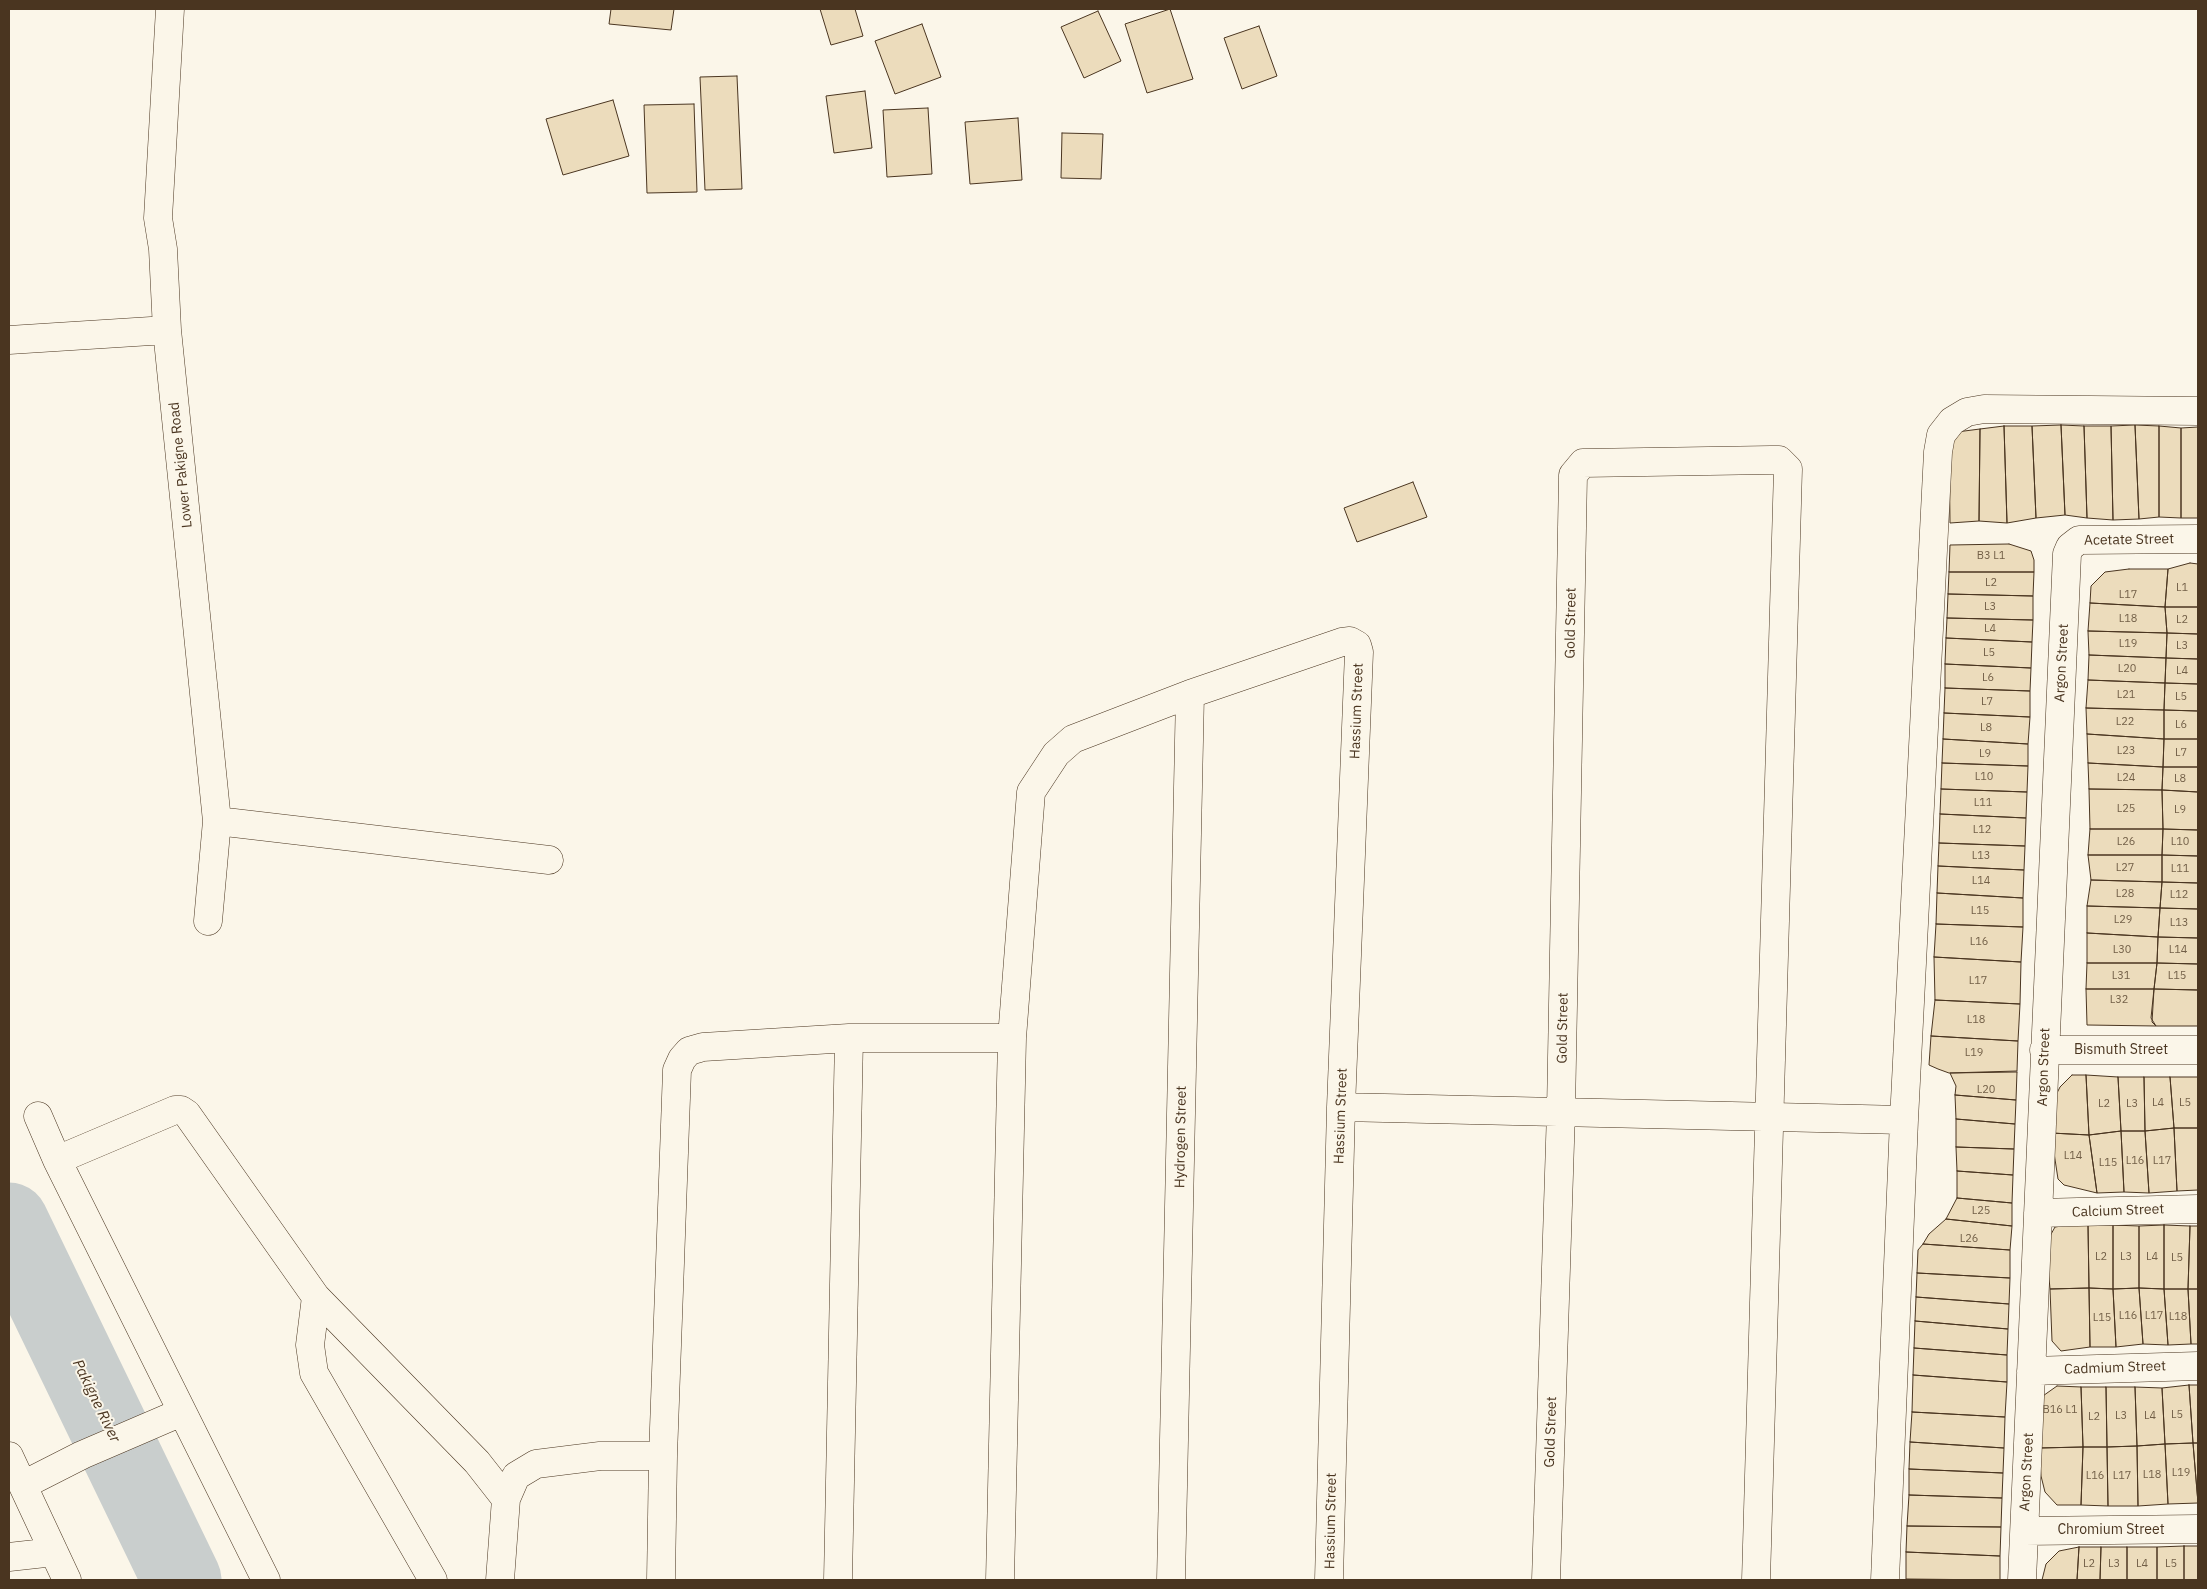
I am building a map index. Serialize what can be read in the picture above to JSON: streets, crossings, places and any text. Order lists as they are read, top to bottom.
{
  "streets": {
    "street": [
      "Lower Pakigne Road",
      "Acetate Street",
      "Gold Street",
      "Argon Street",
      "Hassium Street",
      "Bismuth Street",
      "Hydrogen Street",
      "Calcium Street",
      "Cadmium Street",
      "Chromium Street"
    ]
  },
  "crossings": [
    ["Acetate Street", "Argon Street"],
    ["Argon Street", "Bismuth Street"],
    ["Argon Street", "Calcium Street"],
    ["Argon Street", "Cadmium Street"],
    ["Argon Street", "Chromium Street"],
    ["Hassium Street", "Hydrogen Street"]
  ],
  "water": ["Pakigne River"],
  "house_numbers": [
    "B3 L1",
    "L2",
    "L1",
    "L17",
    "L3",
    "L18",
    "L2",
    "L4",
    "L19",
    "L3",
    "L5",
    "L20",
    "L4",
    "L6",
    "L21",
    "L5",
    "L7",
    "L22",
    "L6",
    "L8",
    "L23",
    "L7",
    "L9",
    "L10",
    "L24",
    "L8",
    "L11",
    "L25",
    "L9",
    "L12",
    "L26",
    "L10",
    "L13",
    "L27",
    "L11",
    "L14",
    "L28",
    "L12",
    "L15",
    "L29",
    "L13",
    "L16",
    "L30",
    "L14",
    "L31",
    "L15",
    "L17",
    "L32",
    "L18",
    "L19",
    "L20",
    "L4",
    "L5",
    "L2",
    "L3",
    "L14",
    "L16",
    "L17",
    "L15",
    "L25",
    "L26",
    "L2",
    "L3",
    "L4",
    "L5",
    "L16",
    "L17",
    "L18",
    "L15",
    "B16 L1",
    "L5",
    "L3",
    "L4",
    "L2",
    "L19",
    "L18",
    "L16",
    "L17",
    "L2",
    "L3",
    "L4",
    "L5"
  ]
}
